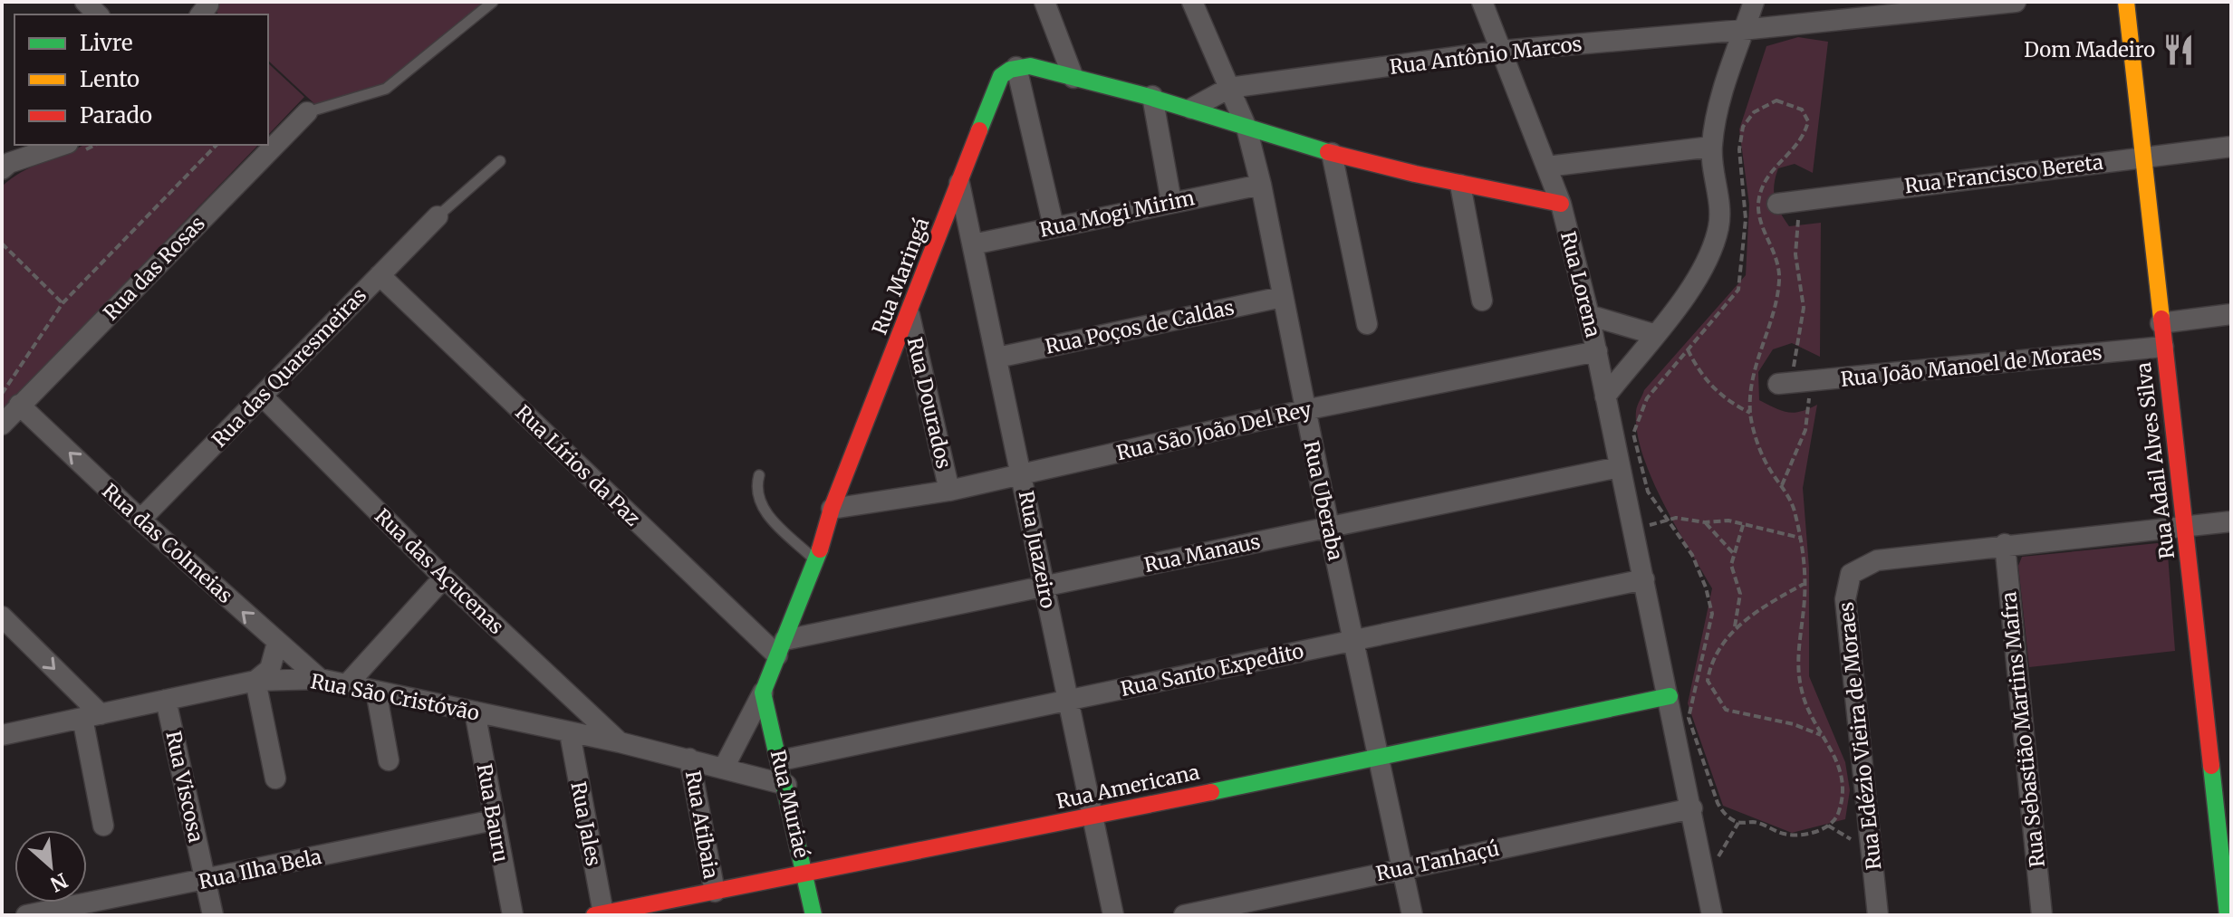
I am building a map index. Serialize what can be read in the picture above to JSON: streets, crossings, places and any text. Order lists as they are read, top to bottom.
{
  "streets": {
    "street": [
      "Rua Antônio Marcos",
      "Rua Francisco Bereta",
      "Rua Mogi Mirim",
      "Rua das Rosas",
      "Rua Maringá",
      "Rua Lorena",
      "Rua Poços de Caldas",
      "Rua João Manoel de Moraes",
      "Rua das Quaresmeiras",
      "Rua Dourados",
      "Rua São João Del Rey",
      "Rua Adail Alves Silva",
      "Rua Lírios da Paz",
      "Rua Uberaba",
      "Rua das Colmeias",
      "Rua Juazeiro",
      "Rua Manaus",
      "Rua das Açucenas",
      "Rua Santo Expedito",
      "Rua São Cristóvão",
      "Rua Sebastião Martins Mafra",
      "Rua Edézio Vieira de Moraes",
      "Rua Viscosa",
      "Rua Americana",
      "Rua Muriaé",
      "Rua Bauru",
      "Rua Jales",
      "Rua Atibaia",
      "Rua Tanhaçú",
      "Rua Ilha Bela"
    ]
  },
  "crossings": [
    ["Rua Antônio Marcos", "Rua Uberaba"],
    ["Rua Francisco Bereta", "Rua Adail Alves Silva"],
    ["Rua Mogi Mirim", "Rua Uberaba"],
    ["Rua Mogi Mirim", "Rua Juazeiro"],
    ["Rua das Rosas", "Rua das Colmeias"],
    ["Rua Maringá", "Rua Lorena"],
    ["Rua Maringá", "Rua Dourados"],
    ["Rua Maringá", "Rua São João Del Rey"],
    ["Rua Maringá", "Rua Juazeiro"],
    ["Rua Lorena", "Rua São João Del Rey"],
    ["Rua Lorena", "Rua Uberaba"],
    ["Rua Lorena", "Rua Manaus"],
    ["Rua Lorena", "Rua Santo Expedito"],
    ["Rua Lorena", "Rua Americana"],
    ["Rua Lorena", "Rua Tanhaçú"],
    ["Rua Poços de Caldas", "Rua Uberaba"],
    ["Rua Poços de Caldas", "Rua Juazeiro"],
    ["Rua João Manoel de Moraes", "Rua Adail Alves Silva"],
    ["Rua das Quaresmeiras", "Rua Lírios da Paz"],
    ["Rua das Quaresmeiras", "Rua das Colmeias"],
    ["Rua das Quaresmeiras", "Rua das Açucenas"],
    ["Rua Dourados", "Rua São João Del Rey"],
    ["Rua São João Del Rey", "Rua Uberaba"],
    ["Rua São João Del Rey", "Rua Juazeiro"],
    ["Rua Lírios da Paz", "Rua Manaus"],
    ["Rua Uberaba", "Rua Manaus"],
    ["Rua Uberaba", "Rua Santo Expedito"],
    ["Rua Uberaba", "Rua Americana"],
    ["Rua Uberaba", "Rua Tanhaçú"],
    ["Rua das Colmeias", "Rua São Cristóvão"],
    ["Rua Juazeiro", "Rua Manaus"],
    ["Rua Juazeiro", "Rua Santo Expedito"],
    ["Rua Juazeiro", "Rua Americana"],
    ["Rua das Açucenas", "Rua São Cristóvão"],
    ["Rua Santo Expedito", "Rua Muriaé"],
    ["Rua São Cristóvão", "Rua Viscosa"],
    ["Rua São Cristóvão", "Rua Muriaé"],
    ["Rua São Cristóvão", "Rua Bauru"],
    ["Rua São Cristóvão", "Rua Jales"],
    ["Rua São Cristóvão", "Rua Atibaia"],
    ["Rua Sebastião Martins Mafra", "Rua Edézio Vieira de Moraes"],
    ["Rua Viscosa", "Rua Ilha Bela"],
    ["Rua Americana", "Rua Muriaé"],
    ["Rua Americana", "Rua Jales"],
    ["Rua Americana", "Rua Atibaia"],
    ["Rua Bauru", "Rua Ilha Bela"]
  ],
  "places": {
    "restaurant": ["Dom Madeiro"]
  },
  "legend": ["Livre", "Lento", "Parado"],
  "north": "bottom right"
}
